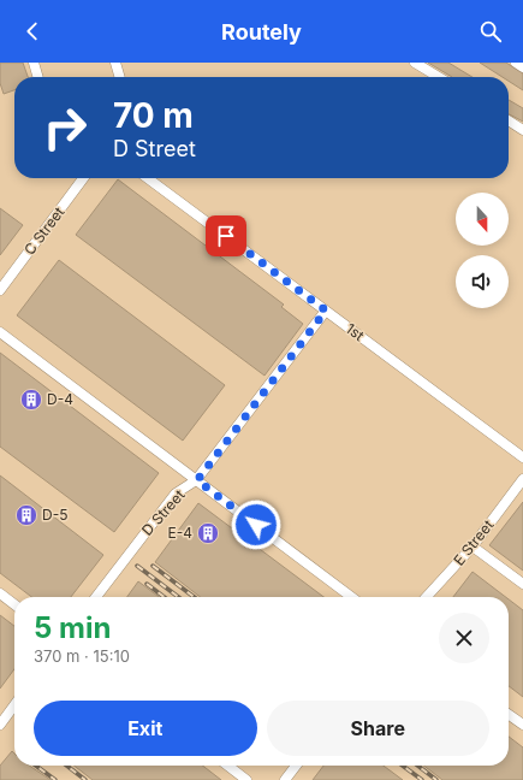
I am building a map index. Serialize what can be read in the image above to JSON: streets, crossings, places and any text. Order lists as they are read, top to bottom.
{
  "streets": {
    "street": [
      "C Street",
      "1st",
      "D Street",
      "E Street"
    ]
  },
  "crossings": [
    ["1st", "D Street"]
  ],
  "places": {
    "building": ["D-4", "D-5", "E-4"]
  },
  "north": "bottom",
  "page": {
    "header": "Routely",
    "turn": ["70 m", "D Street"],
    "heading": ["5 min", "370 m · 15:10"],
    "buttons": ["Exit", "Share"]
  }
}
